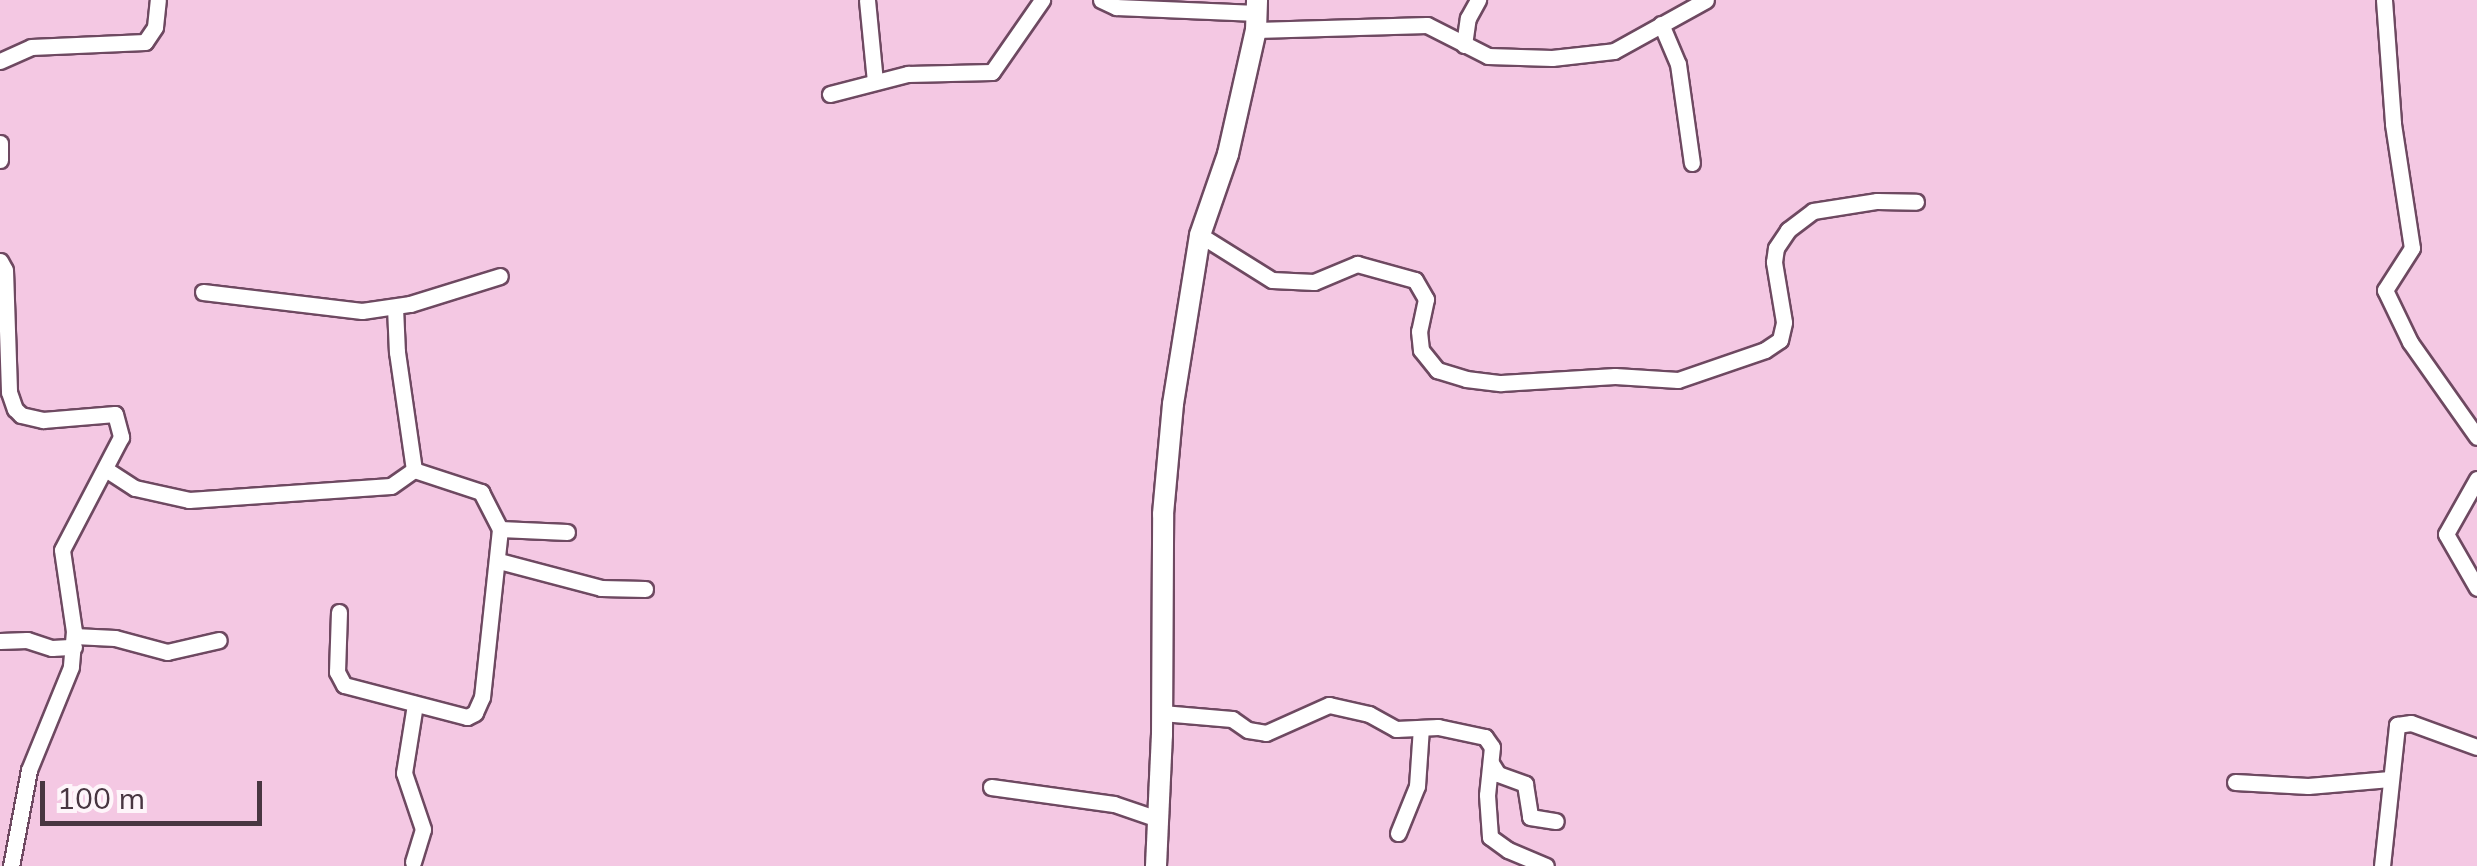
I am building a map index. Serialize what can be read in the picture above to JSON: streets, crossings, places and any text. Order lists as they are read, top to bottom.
{
  "scale_bar": "100 m"
}
